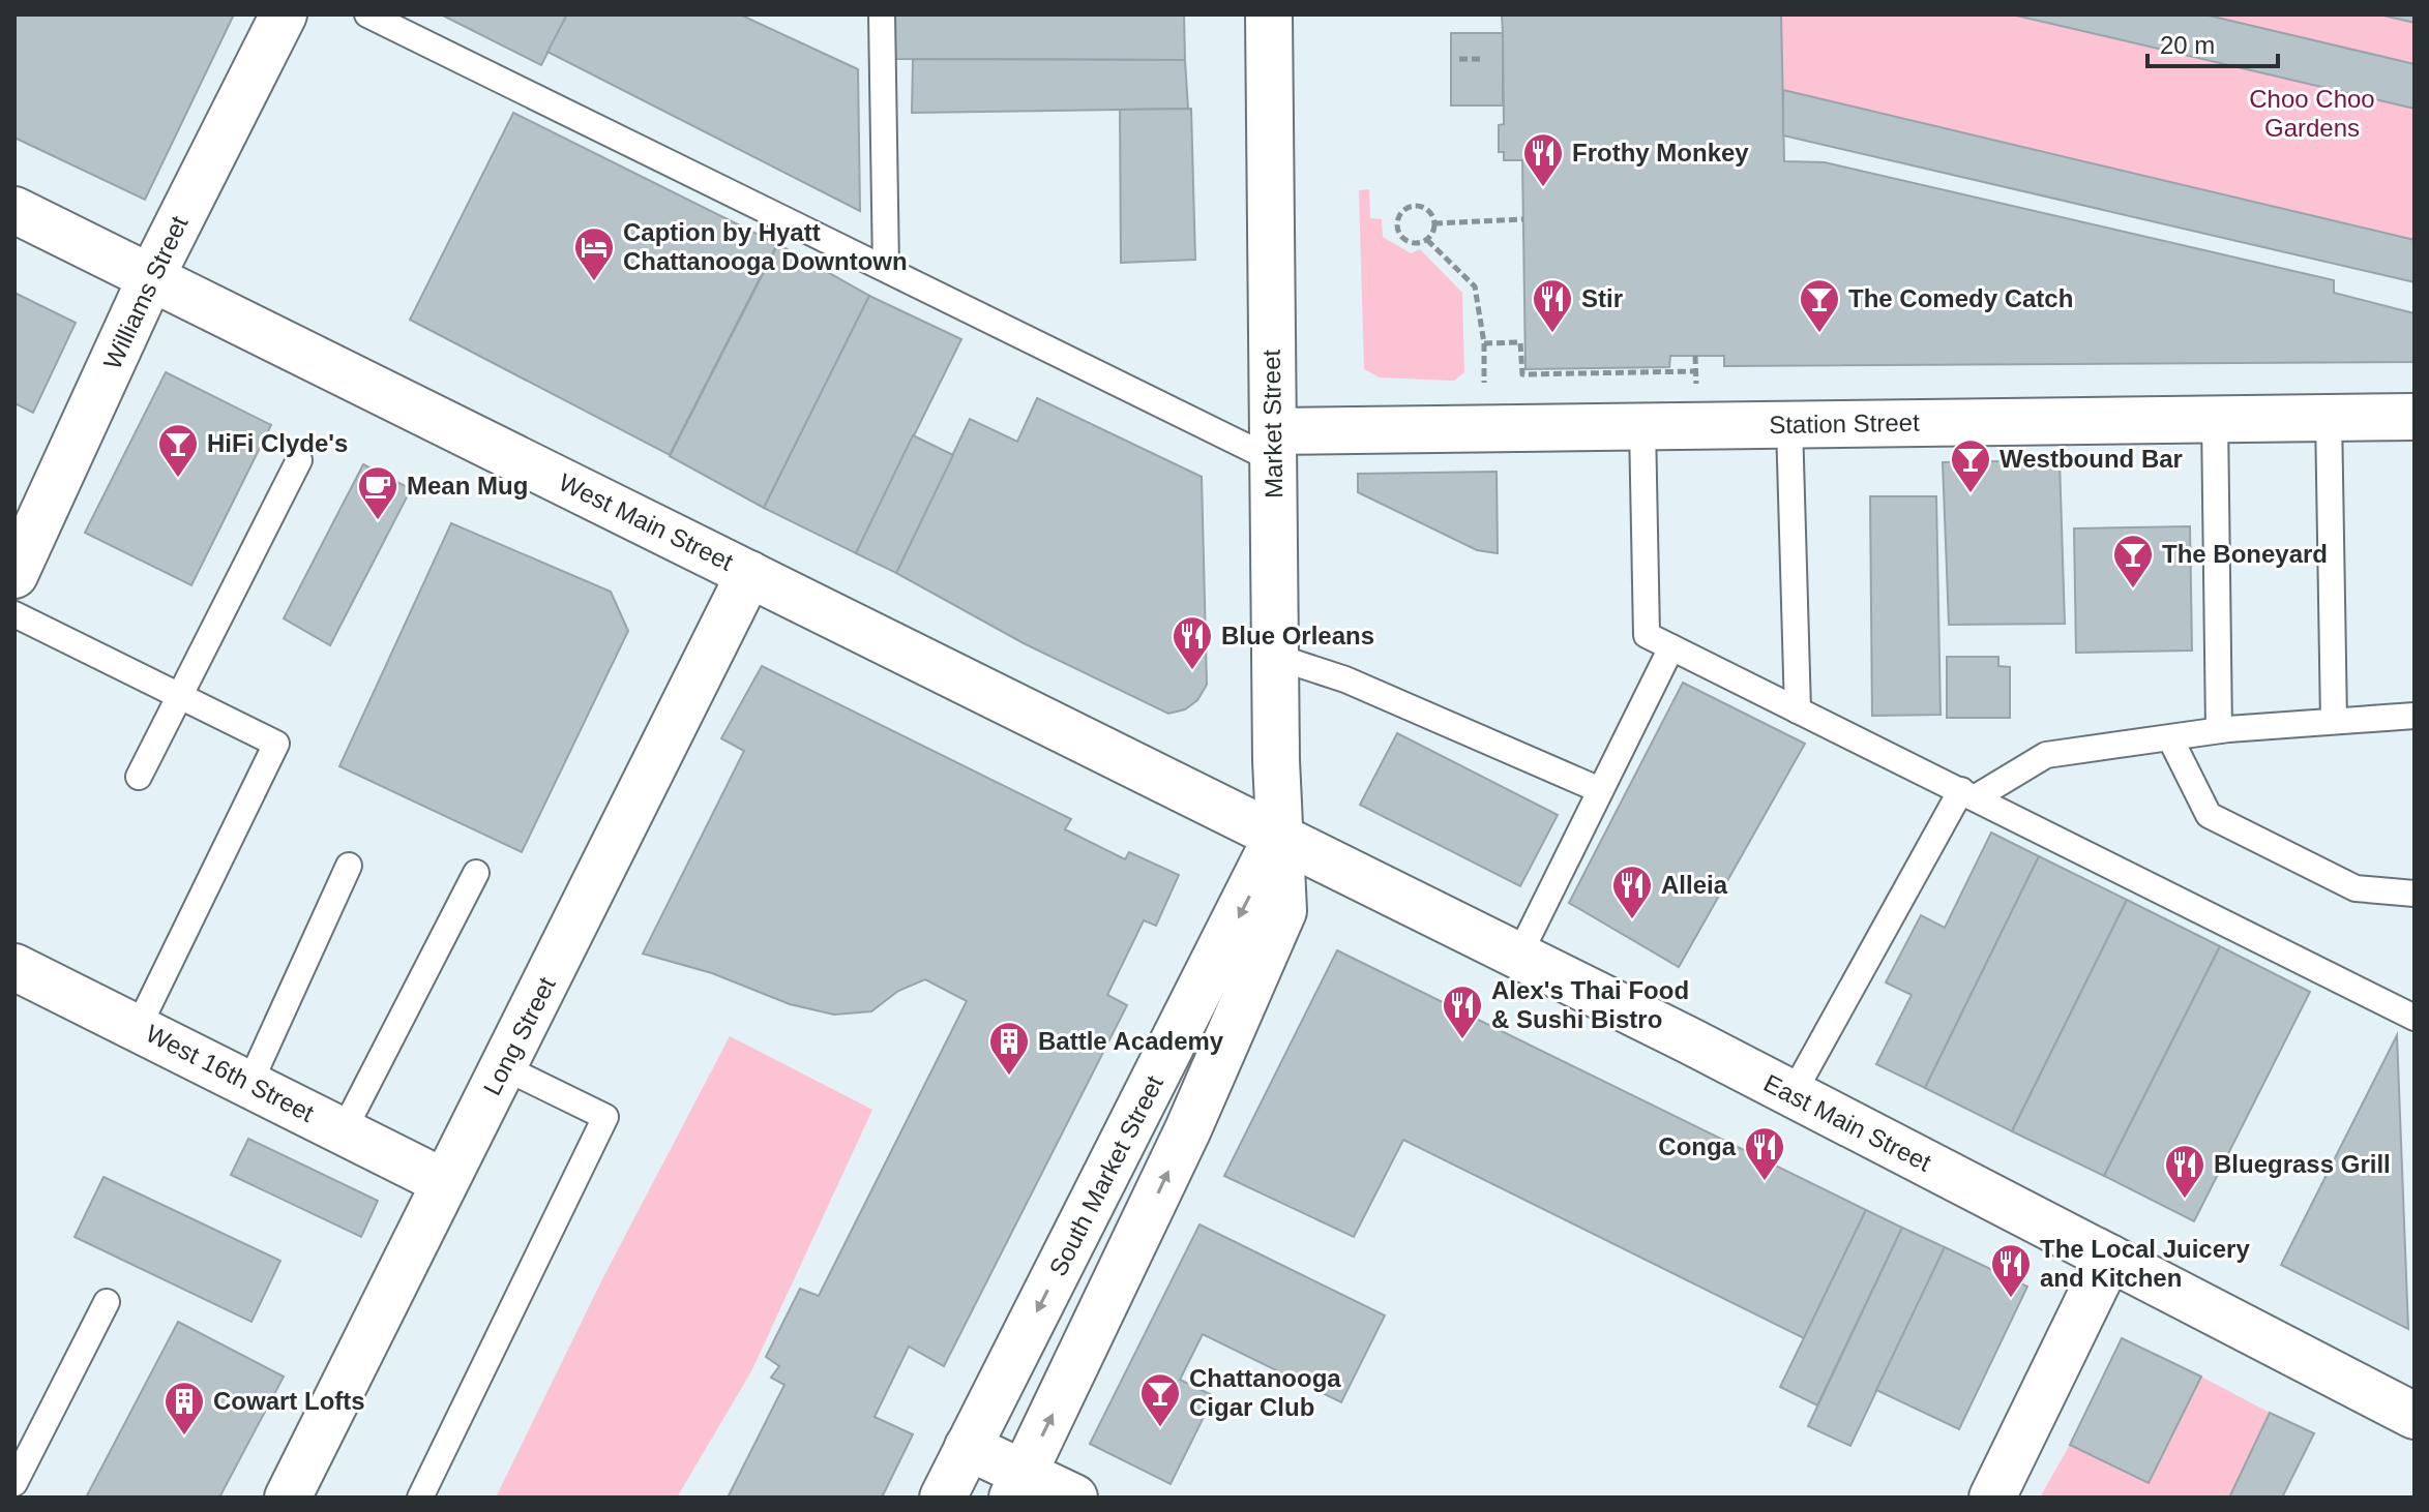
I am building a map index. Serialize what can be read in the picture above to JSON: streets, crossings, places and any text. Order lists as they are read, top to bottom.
{
  "streets": {
    "main road": [
      "Williams Street",
      "Market Street",
      "Station Street",
      "West Main Street",
      "Long Street",
      "West 16th Street",
      "East Main Street",
      "South Market Street"
    ]
  },
  "crossings": [
    ["Williams Street", "West Main Street"],
    ["Market Street", "Station Street"],
    ["Market Street", "West Main Street"],
    ["Market Street", "East Main Street"],
    ["Market Street", "South Market Street"],
    ["West Main Street", "Long Street"],
    ["West Main Street", "East Main Street"],
    ["West Main Street", "South Market Street"],
    ["Long Street", "West 16th Street"],
    ["East Main Street", "South Market Street"]
  ],
  "parks": ["Choo Choo Gardens"],
  "places": {
    "restaurant": [
      "Frothy Monkey",
      "Stir",
      "Blue Orleans",
      "Alleia",
      "Alex's Thai Food & Sushi Bistro",
      "Conga",
      "Bluegrass Grill",
      "The Local Juicery and Kitchen"
    ],
    "hotel": ["Caption by Hyatt Chattanooga Downtown"],
    "bar": [
      "The Comedy Catch",
      "HiFi Clyde's",
      "Westbound Bar",
      "The Boneyard",
      "Chattanooga Cigar Club"
    ],
    "cafe": ["Mean Mug"],
    "building": ["Battle Academy", "Cowart Lofts"]
  },
  "scale_bar": "20 m"
}
